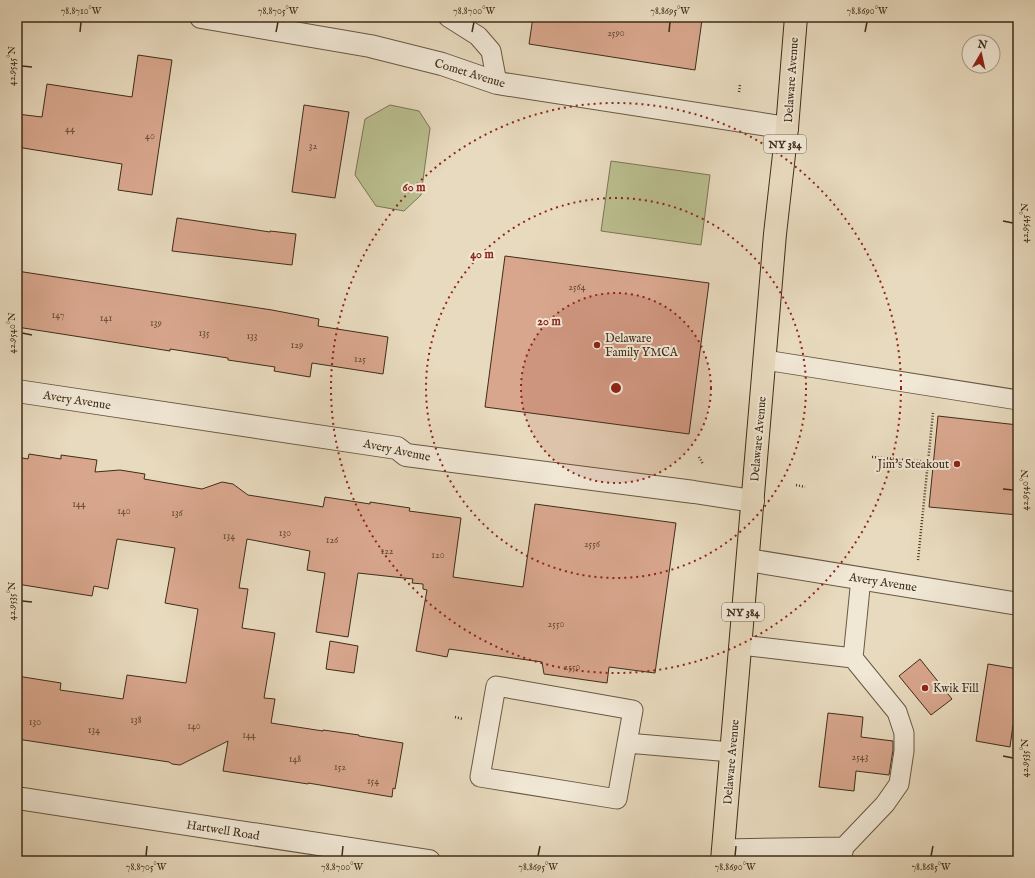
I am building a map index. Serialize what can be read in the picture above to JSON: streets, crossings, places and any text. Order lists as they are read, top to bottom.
{
  "streets": {
    "main road": ["Delaware Avenue", "NY 384"],
    "street": ["Comet Avenue", "Avery Avenue", "Hartwell Road"]
  },
  "crossings": [
    ["Comet Avenue", "Delaware Avenue"],
    ["Delaware Avenue", "Avery Avenue"]
  ],
  "places": ["Delaware Family YMCA", "Jim's Steakout", "Kwik Fill"],
  "house_numbers": [
    "2590",
    "44",
    "40",
    "32",
    "2564",
    "147",
    "141",
    "139",
    "135",
    "133",
    "129",
    "125",
    "144",
    "140",
    "136",
    "130",
    "134",
    "126",
    "2556",
    "122",
    "120",
    "2550",
    "2550",
    "138",
    "130",
    "140",
    "134",
    "144",
    "2543",
    "148",
    "152",
    "154"
  ],
  "north": "top",
  "coordinates": [
    "78.8710°W",
    "78.8705°W",
    "78.8700°W",
    "78.8695°W",
    "78.8690°W",
    "42.9545°N",
    "42.9540°N",
    "42.9535°N",
    "78.8685°W"
  ],
  "rings": ["60 m", "40 m", "20 m"]
}
